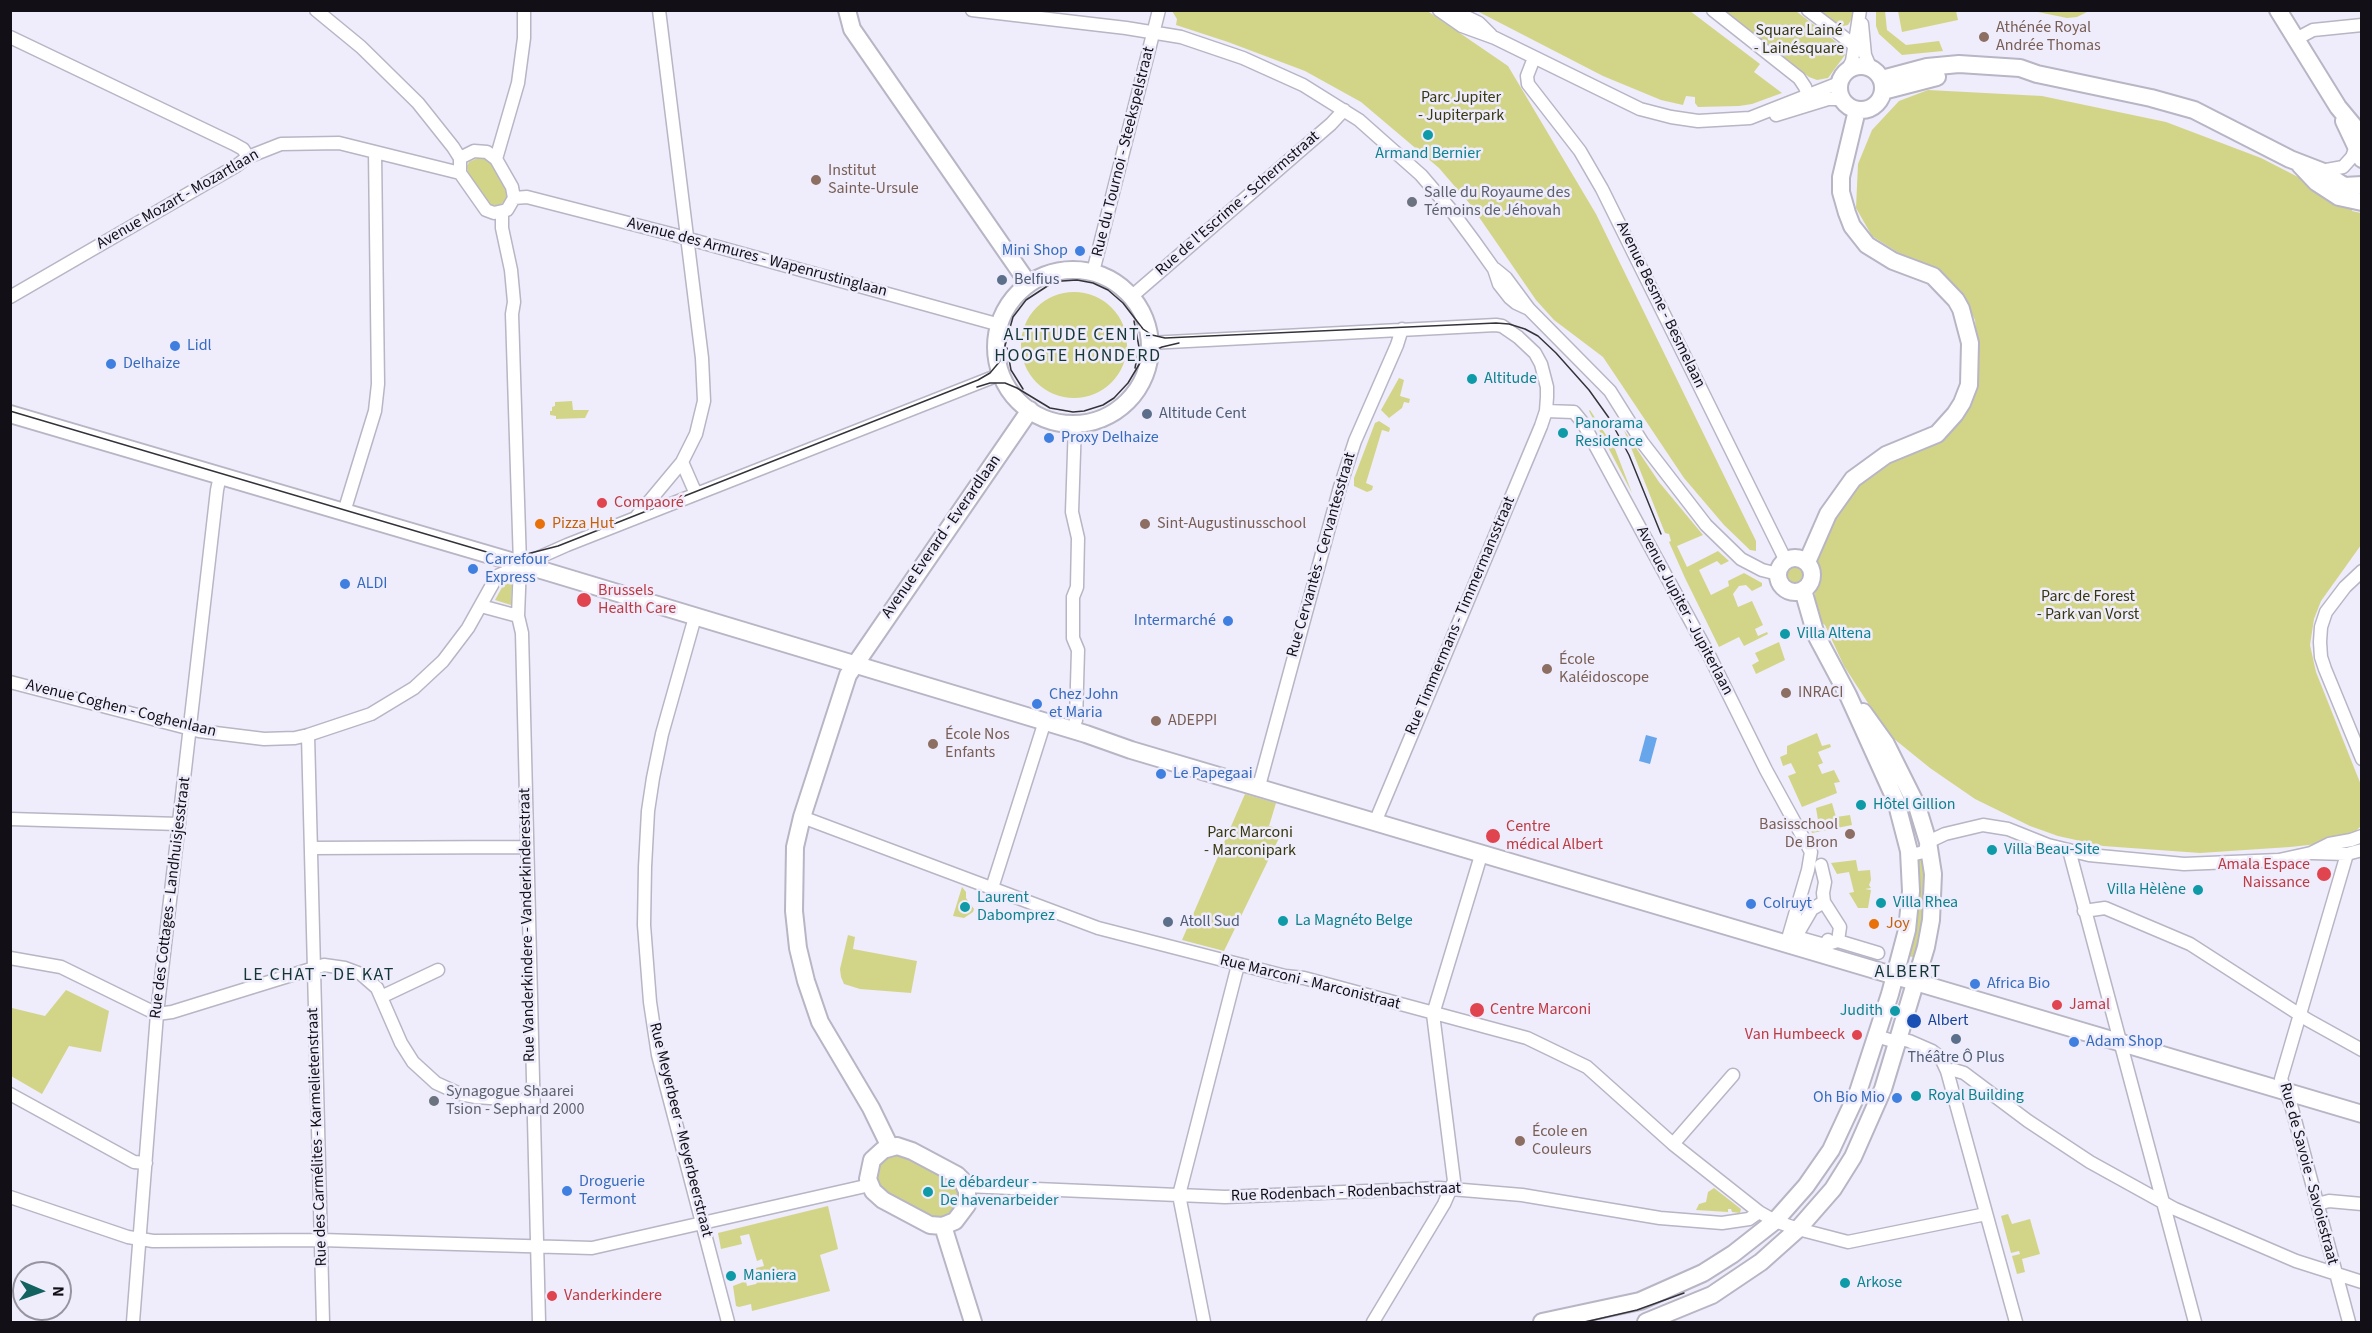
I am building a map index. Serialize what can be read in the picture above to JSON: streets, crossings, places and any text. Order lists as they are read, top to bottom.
{
  "streets": {
    "main road": ["Avenue Besme - Besmelaan", "Avenue Everard - Everardlaan"],
    "street": [
      "Rue du Tournoi - Steekspelstraat",
      "Avenue Mozart - Mozartlaan",
      "Rue de l'Escrime - Schermstraat",
      "Avenue des Armures - Wapenrustinglaan",
      "Rue Cervantès - Cervantesstraat",
      "Avenue Jupiter - Jupiterlaan",
      "Rue Timmermans - Timmermansstraat",
      "Avenue Coghen - Coghenlaan",
      "Rue des Cottages - Landhuisjesstraat",
      "Rue Vanderkindere - Vanderkinderestraat",
      "Rue Marconi - Marconistraat",
      "Rue Meyerbeer - Meyerbeerstraat",
      "Rue des Carmélites - Karmelietenstraat",
      "Rue de Savoie - Savoiestraat",
      "Rue Rodenbach - Rodenbachstraat"
    ]
  },
  "crossings": [
    ["Rue du Tournoi - Steekspelstraat", "Rue de l'Escrime - Schermstraat"],
    ["Rue du Tournoi - Steekspelstraat", "Avenue des Armures - Wapenrustinglaan"],
    ["Rue du Tournoi - Steekspelstraat", "Avenue Everard - Everardlaan"],
    ["Rue du Tournoi - Steekspelstraat", "Avenue Coghen - Coghenlaan"],
    ["Rue de l'Escrime - Schermstraat", "Avenue des Armures - Wapenrustinglaan"],
    ["Rue de l'Escrime - Schermstraat", "Avenue Besme - Besmelaan"],
    ["Rue de l'Escrime - Schermstraat", "Avenue Everard - Everardlaan"],
    ["Rue de l'Escrime - Schermstraat", "Avenue Coghen - Coghenlaan"],
    ["Avenue des Armures - Wapenrustinglaan", "Avenue Everard - Everardlaan"],
    ["Avenue des Armures - Wapenrustinglaan", "Avenue Coghen - Coghenlaan"],
    ["Avenue Everard - Everardlaan", "Avenue Coghen - Coghenlaan"],
    ["Avenue Everard - Everardlaan", "Rue Marconi - Marconistraat"],
    ["Avenue Everard - Everardlaan", "Rue Rodenbach - Rodenbachstraat"],
    ["Avenue Jupiter - Jupiterlaan", "Rue Timmermans - Timmermansstraat"],
    ["Avenue Coghen - Coghenlaan", "Rue des Cottages - Landhuisjesstraat"],
    ["Avenue Coghen - Coghenlaan", "Rue Vanderkindere - Vanderkinderestraat"],
    ["Avenue Coghen - Coghenlaan", "Rue des Carmélites - Karmelietenstraat"],
    ["Rue Marconi - Marconistraat", "Rue Rodenbach - Rodenbachstraat"]
  ],
  "districts": ["ALTITUDE CENT - HOOGTE HONDERD", "ALBERT", "LE CHAT - DE KAT"],
  "parks": [
    "Square Lainé - Lainésquare",
    "Parc Jupiter - Jupiterpark",
    "Parc de Forest - Park van Vorst",
    "Parc Marconi - Marconipark"
  ],
  "places": [
    "Athénée Royal Andrée Thomas",
    "Armand Bernier",
    "Institut Sainte-Ursule",
    "Salle du Royaume des Témoins de Jéhovah",
    "Mini Shop",
    "Belfius",
    "Lidl",
    "Delhaize",
    "Altitude",
    "Altitude Cent",
    "Panorama Residence",
    "Proxy Delhaize",
    "Compaoré",
    "Pizza Hut",
    "Sint-Augustinusschool",
    "Carrefour Express",
    "ALDI",
    "Brussels Health Care",
    "Intermarché",
    "Villa Altena",
    "École Kaléidoscope",
    "INRACI",
    "Chez John et Maria",
    "ADEPPI",
    "École Nos Enfants",
    "Le Papegaai",
    "Hôtel Gillion",
    "Basisschool De Bron",
    "Centre médical Albert",
    "Villa Beau-Site",
    "Amala Espace Naissance",
    "Villa Hèlène",
    "Villa Rhea",
    "Colruyt",
    "Laurent Dabomprez",
    "La Magnéto Belge",
    "Atoll Sud",
    "Joy",
    "Africa Bio",
    "Jamal",
    "Centre Marconi",
    "Judith",
    "Albert",
    "Van Humbeeck",
    "Théâtre Ô Plus",
    "Adam Shop",
    "Royal Building",
    "Oh Bio Mio",
    "Synagogue Shaarei Tsion - Sephard 2000",
    "École en Couleurs",
    "Droguerie Termont",
    "Le débardeur - De havenarbeider",
    "Maniera",
    "Arkose",
    "Vanderkindere"
  ],
  "north": "right"
}
